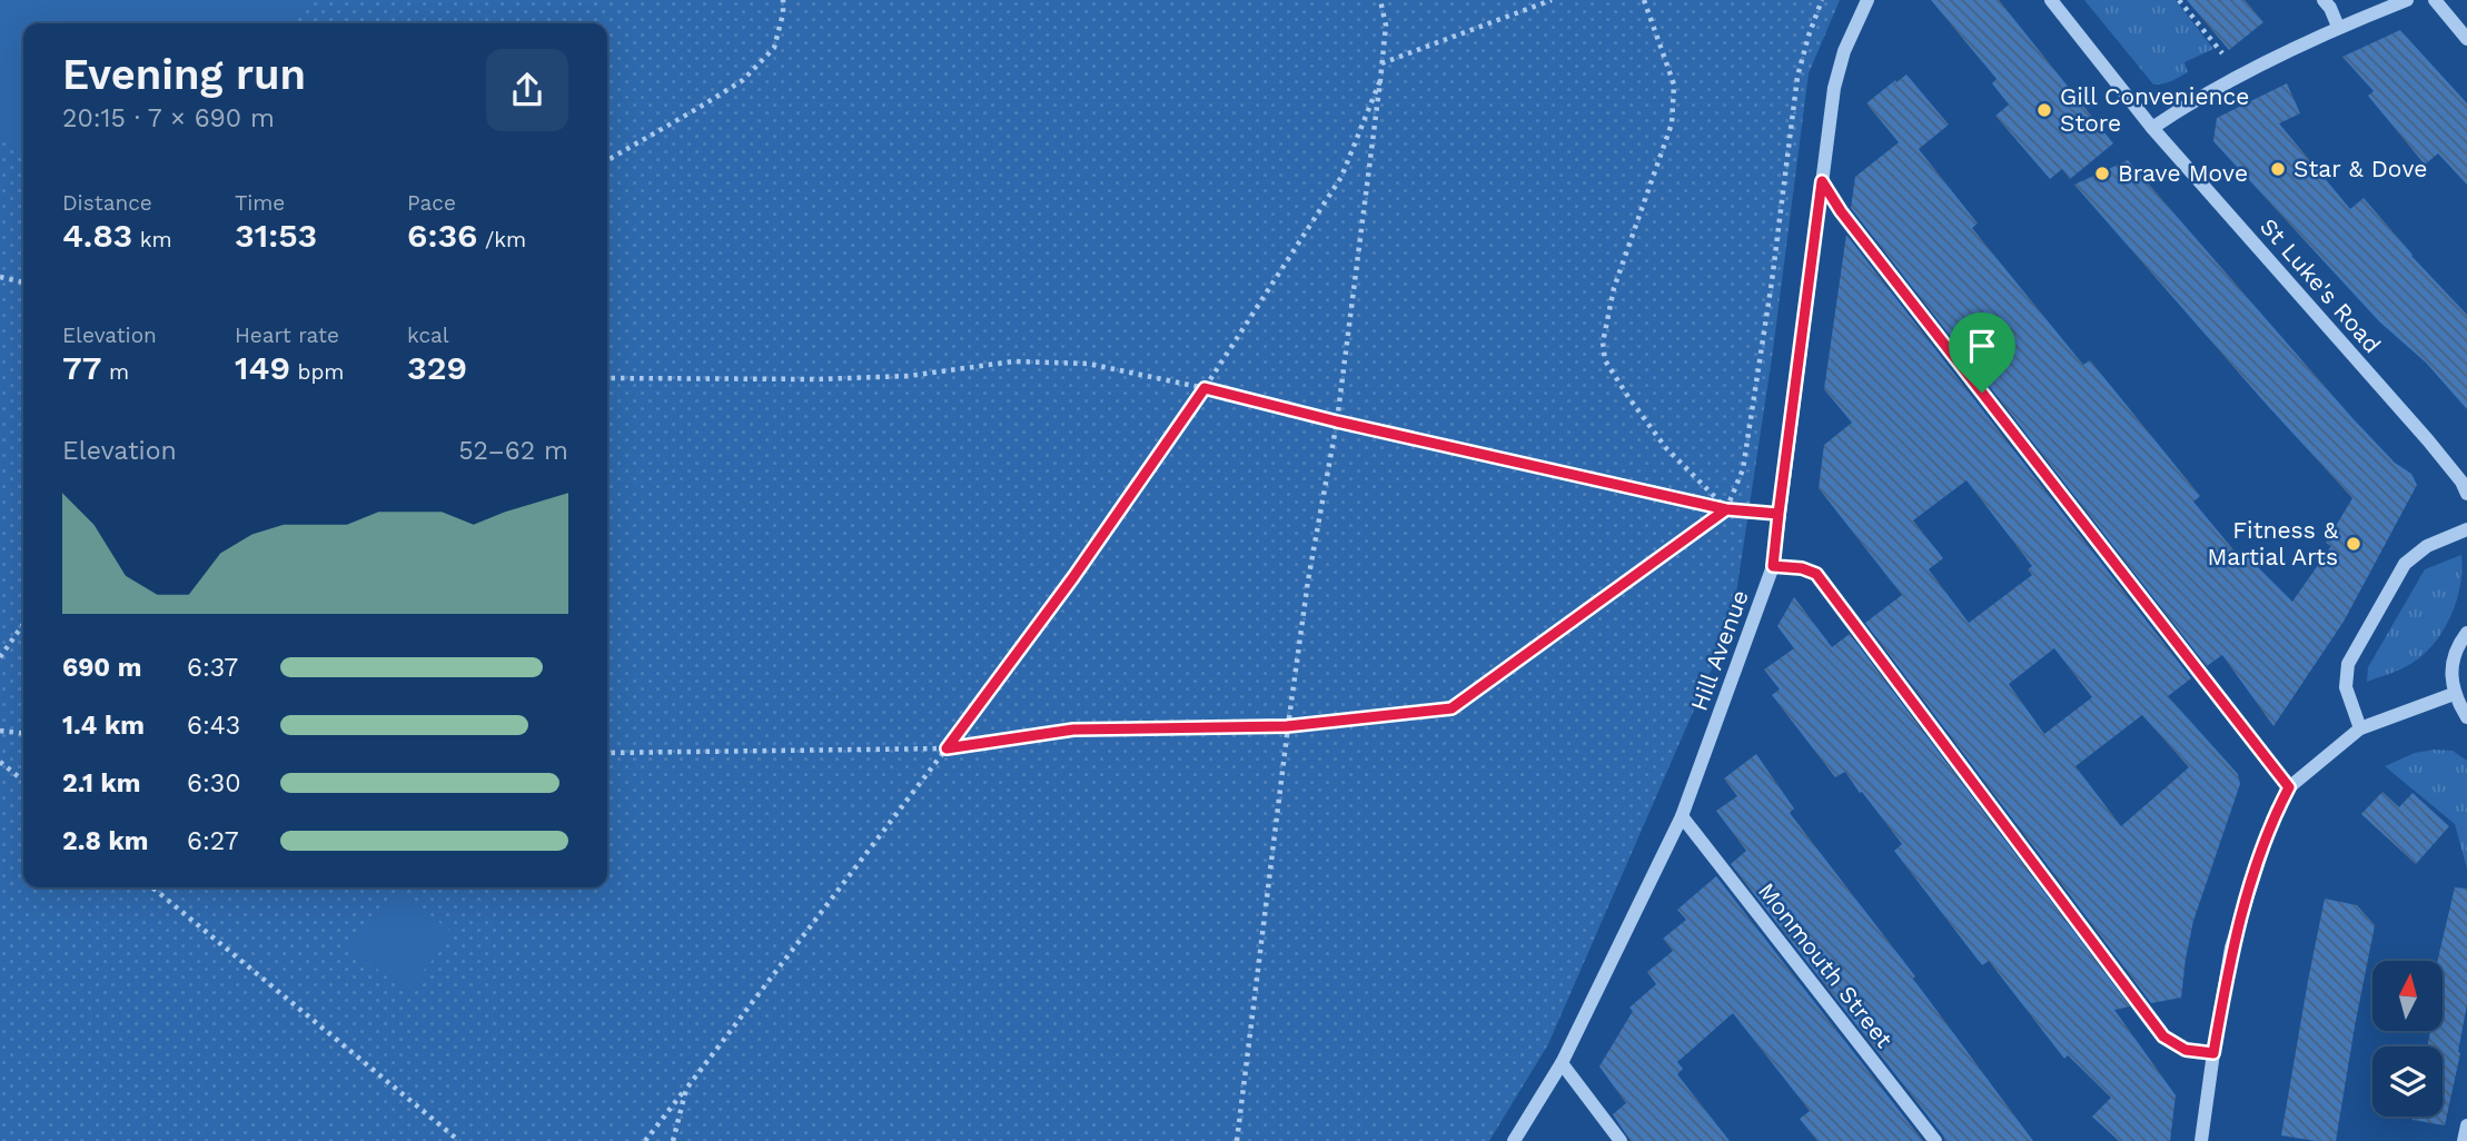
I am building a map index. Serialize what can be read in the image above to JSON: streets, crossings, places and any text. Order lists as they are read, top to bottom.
{
  "streets": {
    "street": ["St Luke's Road", "Hill Avenue", "Monmouth Street"]
  },
  "crossings": [
    ["Hill Avenue", "Monmouth Street"]
  ],
  "places": [
    "Gill Convenience Store",
    "Star & Dove",
    "Brave Move",
    "Fitness & Martial Arts"
  ],
  "north": "top",
  "page": {
    "heading": ["Evening run", "20:15 · 7 × 690 m"],
    "stats": [
      ["Distance", "4.83 km"],
      ["Time", "31:53"],
      ["Pace", "6:36 /km"],
      ["Elevation", "77 m"],
      ["Heart rate", "149 bpm"],
      ["kcal", "329"]
    ],
    "chart": ["Elevation", "52–62 m"],
    "list": [
      {
        "name": "690 m",
        "note": "6:37"
      },
      {
        "name": "1.4 km",
        "note": "6:43"
      },
      {
        "name": "2.1 km",
        "note": "6:30"
      },
      {
        "name": "2.8 km",
        "note": "6:27"
      }
    ]
  }
}
